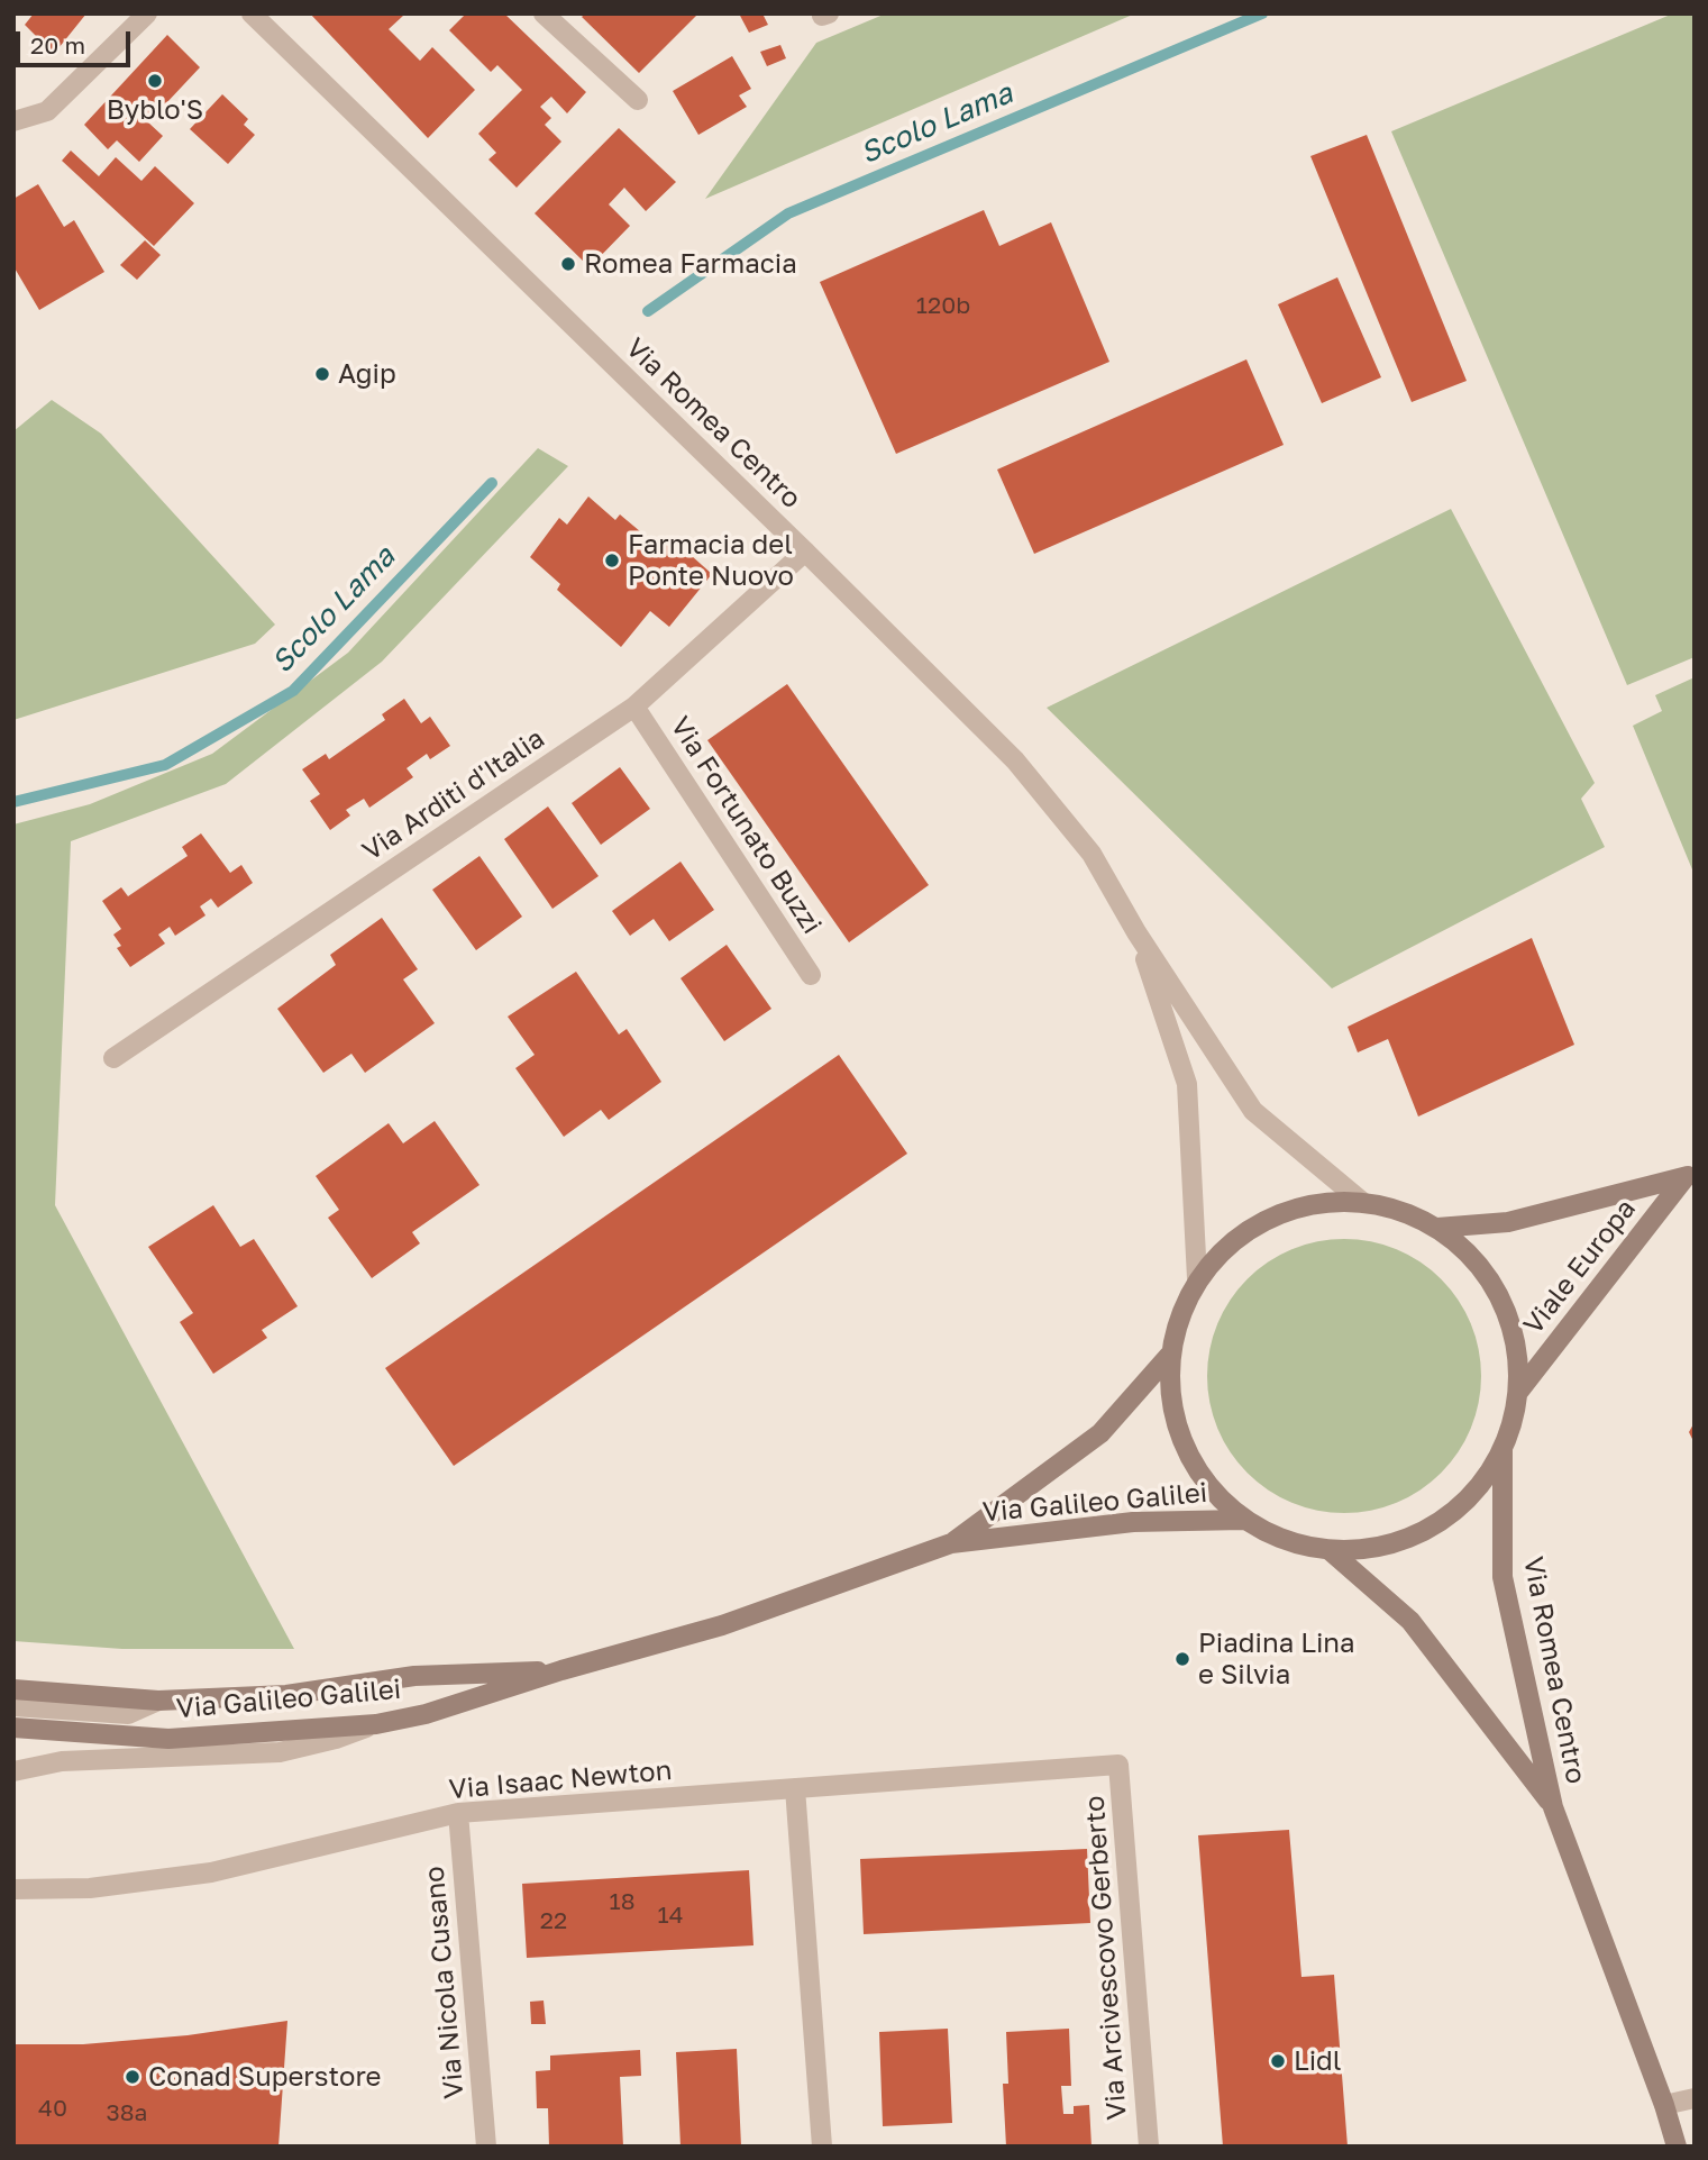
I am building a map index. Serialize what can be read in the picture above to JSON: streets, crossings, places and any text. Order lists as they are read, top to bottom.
{
  "streets": {
    "main road": ["Via Romea Centro", "Viale Europa", "Via Galileo Galilei"],
    "street": [
      "Via Arditi d'Italia",
      "Via Fortunato Buzzi",
      "Via Isaac Newton",
      "Via Arcivescovo Gerberto",
      "Via Nicola Cusano"
    ]
  },
  "crossings": [
    ["Via Romea Centro", "Via Arditi d'Italia"],
    ["Via Arditi d'Italia", "Via Fortunato Buzzi"],
    ["Via Isaac Newton", "Via Arcivescovo Gerberto"],
    ["Via Isaac Newton", "Via Nicola Cusano"]
  ],
  "water": ["Scolo Lama"],
  "places": [
    "Byblo'S",
    "Romea Farmacia",
    "Agip",
    "Farmacia del Ponte Nuovo",
    "Piadina Lina e Silvia",
    "Lidl",
    "Conad Superstore"
  ],
  "house_numbers": [
    "120b",
    "18",
    "14",
    "22",
    "40",
    "38a"
  ],
  "scale_bar": "20 m"
}
